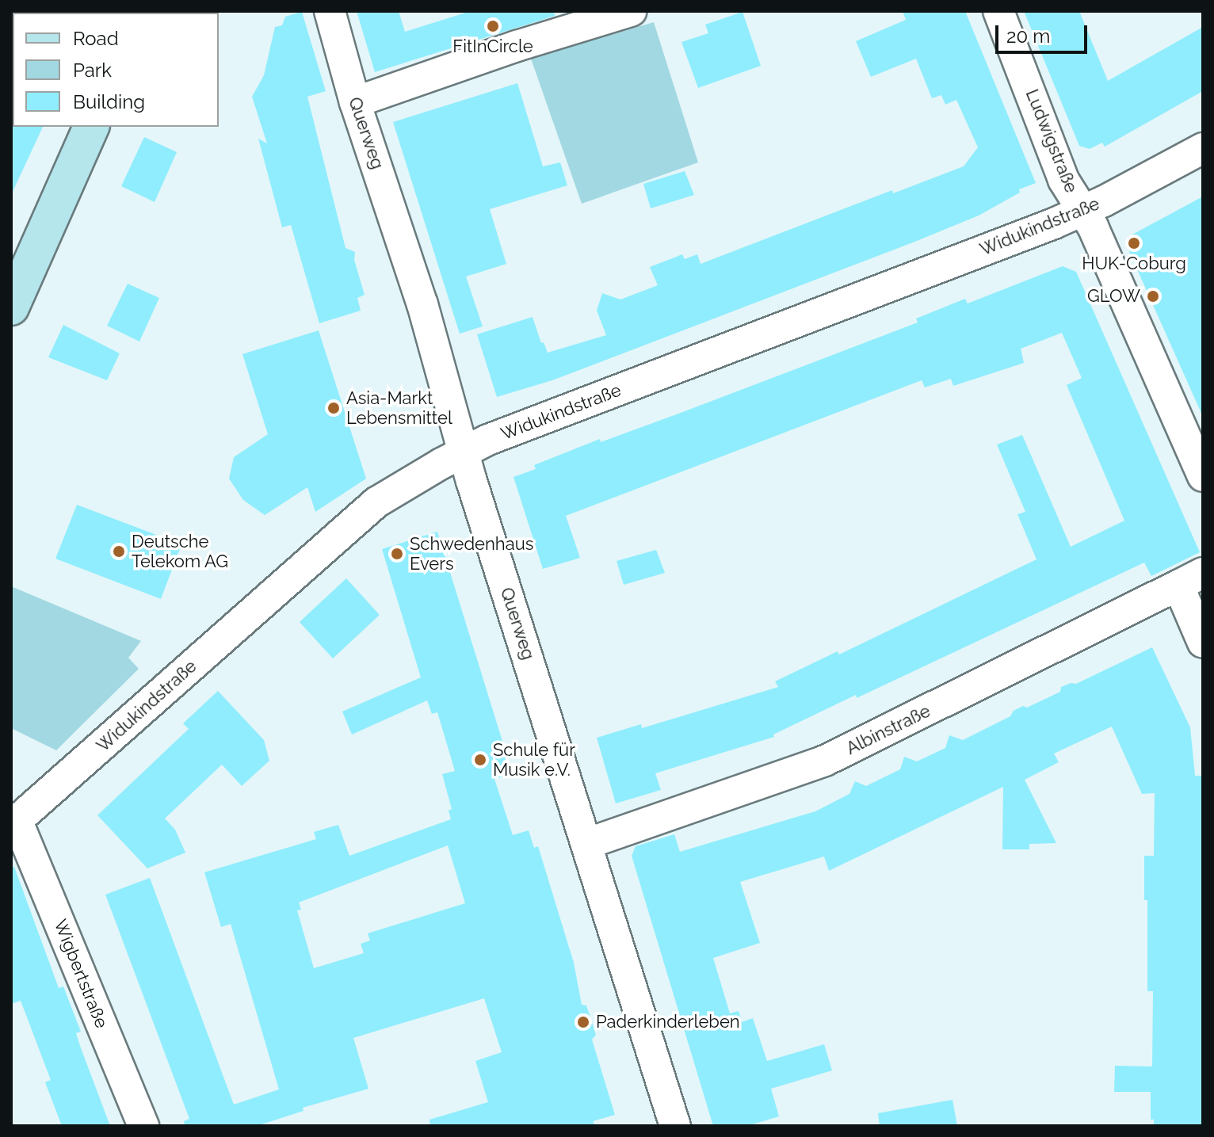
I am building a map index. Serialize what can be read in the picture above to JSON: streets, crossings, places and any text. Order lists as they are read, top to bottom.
{
  "streets": {
    "street": [
      "Querweg",
      "Ludwigstraße",
      "Widukindstraße",
      "Albinstraße",
      "Wigbertstraße"
    ]
  },
  "crossings": [
    ["Querweg", "Widukindstraße"],
    ["Querweg", "Albinstraße"],
    ["Ludwigstraße", "Widukindstraße"],
    ["Widukindstraße", "Wigbertstraße"]
  ],
  "places": [
    "FitInCircle",
    "HUK-Coburg",
    "GLOW",
    "Asia-Markt Lebensmittel",
    "Deutsche Telekom AG",
    "Schwedenhaus Evers",
    "Schule für Musik e.V.",
    "Paderkinderleben"
  ],
  "legend": ["Road", "Park", "Building"],
  "scale_bar": "20 m"
}
